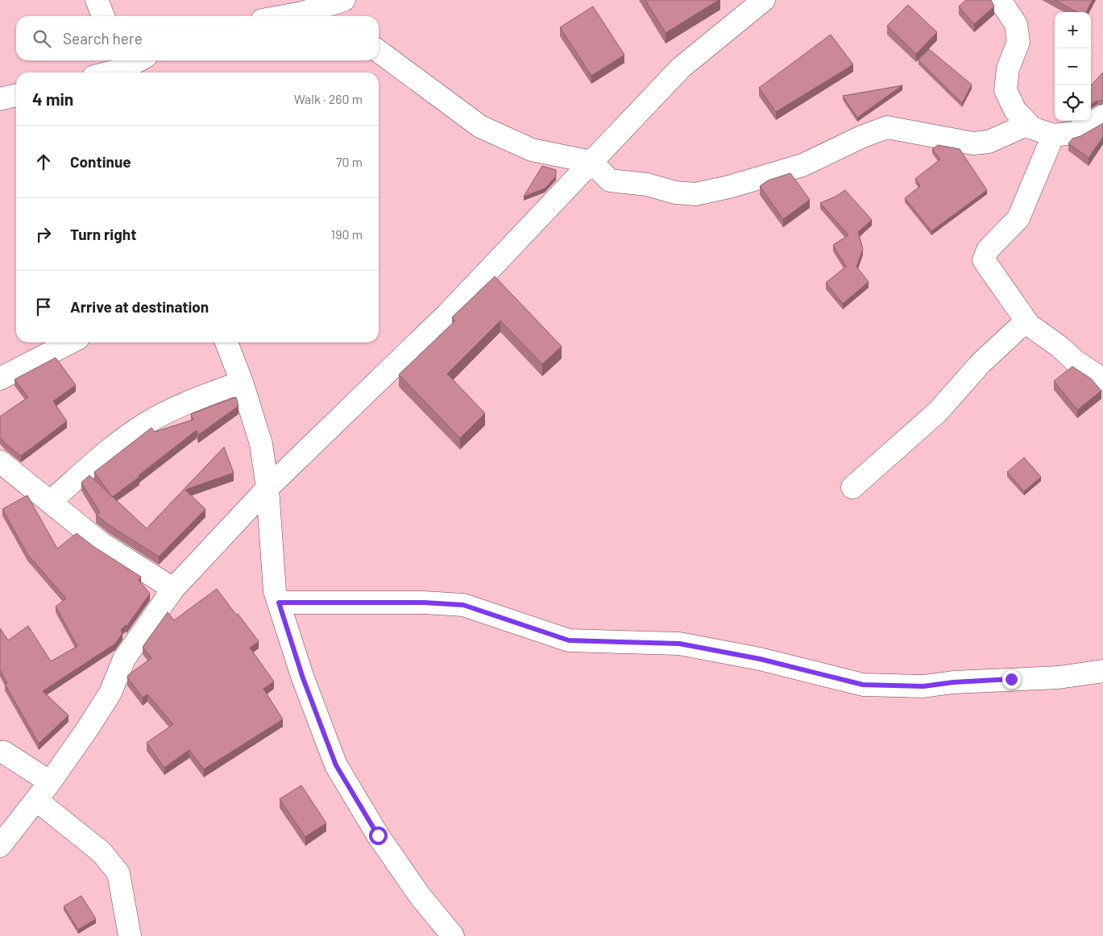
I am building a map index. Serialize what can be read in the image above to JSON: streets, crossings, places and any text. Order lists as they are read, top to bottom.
{
  "page": {
    "map_buttons": ["+", "−"],
    "search": "Search here",
    "heading": ["4 min", "Walk · 260 m"],
    "list": [
      ["Continue", "70 m"],
      ["Turn right", "190 m"],
      "Arrive at destination"
    ]
  }
}
